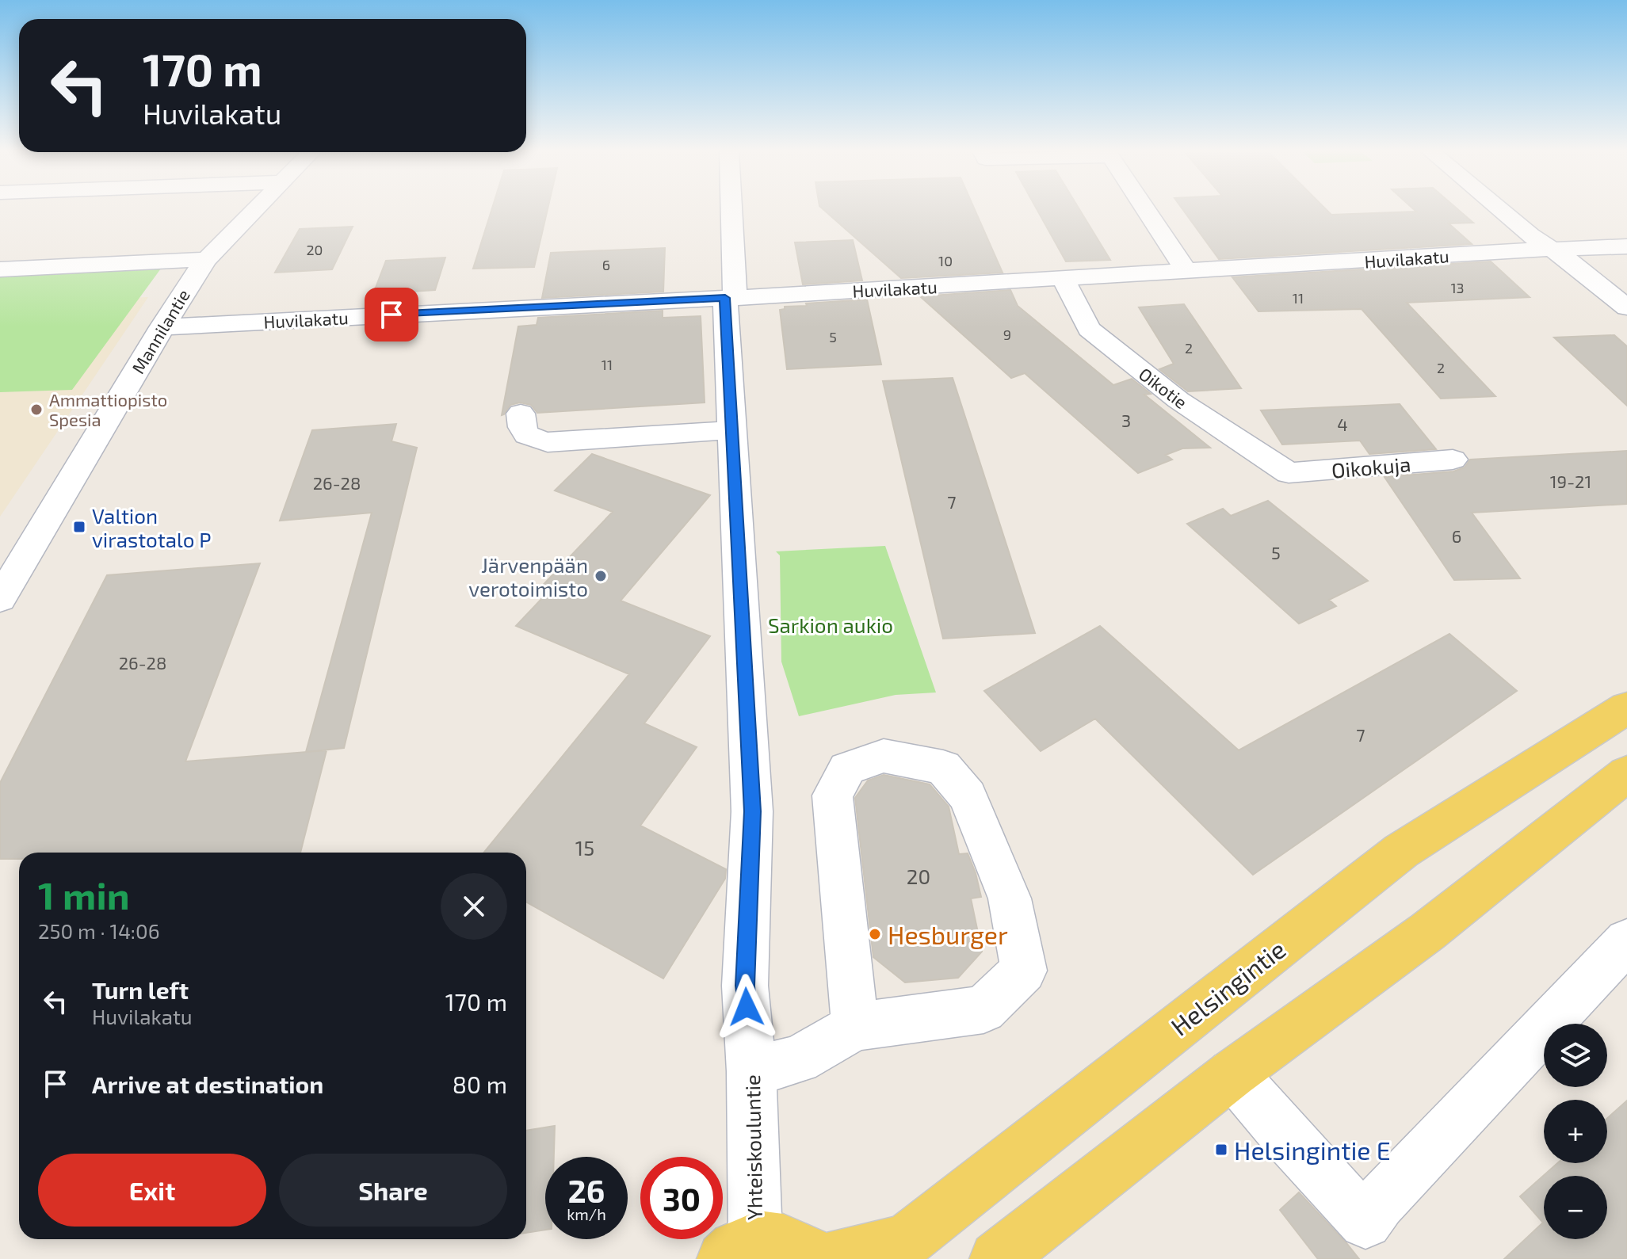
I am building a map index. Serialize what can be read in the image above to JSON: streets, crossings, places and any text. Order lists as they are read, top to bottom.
{
  "streets": {
    "main road": ["Helsingintie"],
    "street": [
      "Huvilakatu",
      "Mannilantie",
      "Oikotie",
      "Oikokuja",
      "Yhteiskouluntie"
    ]
  },
  "crossings": [
    ["Huvilakatu", "Mannilantie"],
    ["Huvilakatu", "Oikotie"],
    ["Huvilakatu", "Yhteiskouluntie"],
    ["Oikotie", "Oikokuja"]
  ],
  "parks": ["Sarkion aukio"],
  "places": {
    "other": ["Ammattiopisto Spesia", "Järvenpään verotoimisto", "Hesburger"],
    "transit": ["Valtion virastotalo P", "Helsingintie E"]
  },
  "house_numbers": [
    "20",
    "10",
    "6",
    "13",
    "11",
    "9",
    "5",
    "2",
    "11",
    "2",
    "3",
    "4",
    "19-21",
    "26-28",
    "7",
    "6",
    "5",
    "26-28",
    "7",
    "15",
    "20"
  ],
  "page": {
    "turn": ["170 m", "Huvilakatu"],
    "heading": ["1 min", "250 m · 14:06"],
    "list": [
      {
        "name": "Turn left",
        "note": "Huvilakatu",
        "value": "170 m"
      },
      {
        "name": "Arrive at destination",
        "value": "80 m"
      }
    ],
    "map_buttons": ["+", "−"],
    "buttons": ["Exit", "Share"],
    "speed": "26 km/h",
    "limit": "30"
  }
}
